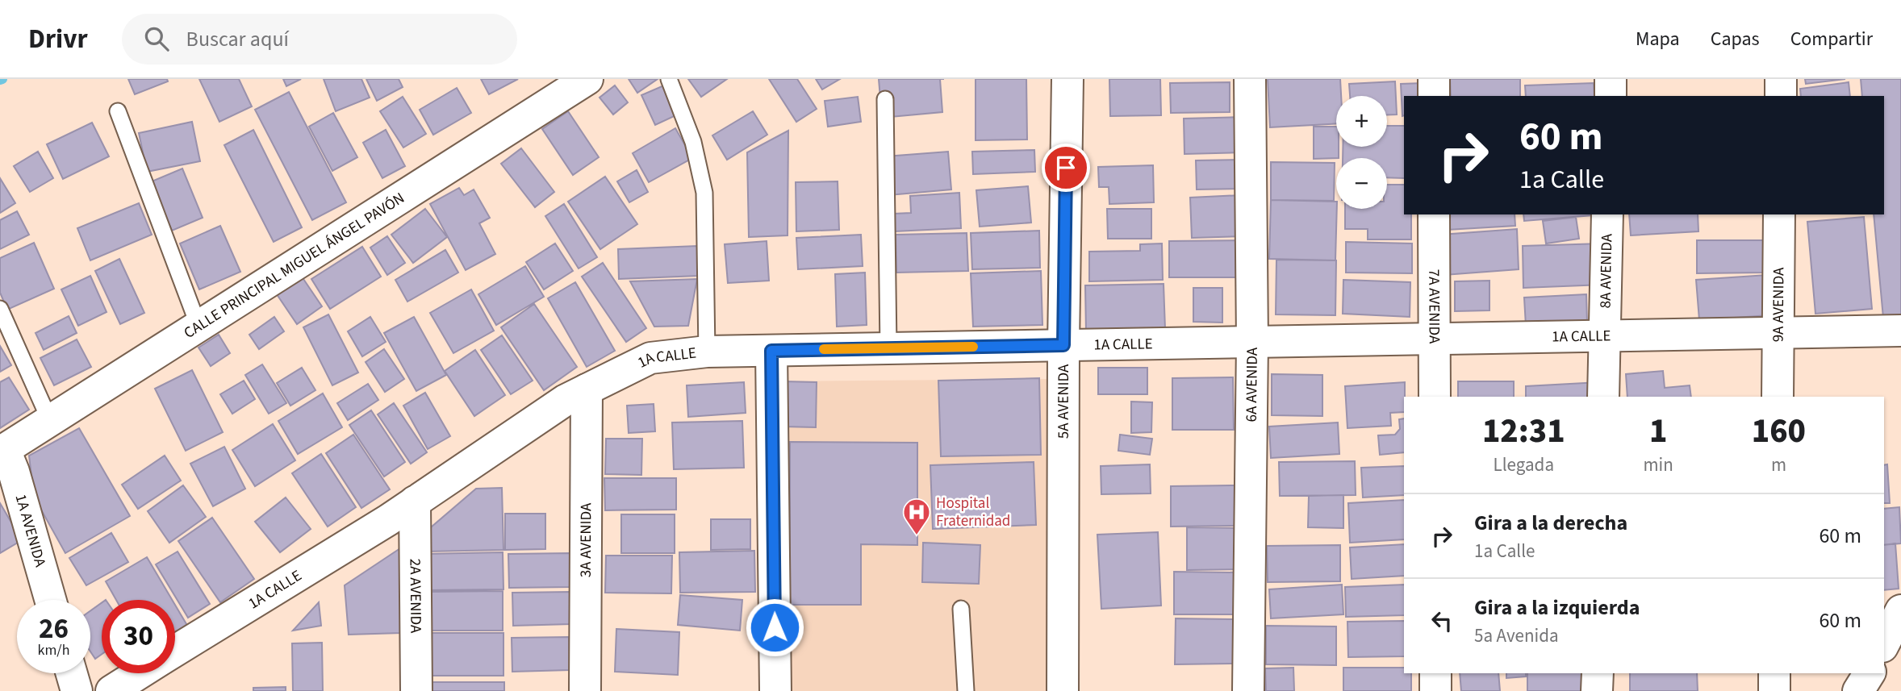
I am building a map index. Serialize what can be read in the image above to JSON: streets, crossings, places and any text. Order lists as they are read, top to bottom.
{
  "streets": {
    "street": [
      "CALLE PRINCIPAL MIGUEL ÁNGEL PAVÓN",
      "8A AVENIDA",
      "7A AVENIDA",
      "9A AVENIDA",
      "1A CALLE",
      "6A AVENIDA",
      "5A AVENIDA",
      "1A AVENIDA",
      "3A AVENIDA",
      "2A AVENIDA"
    ]
  },
  "crossings": [
    ["CALLE PRINCIPAL MIGUEL ÁNGEL PAVÓN", "1A AVENIDA"],
    ["8A AVENIDA", "1A CALLE"],
    ["7A AVENIDA", "1A CALLE"],
    ["9A AVENIDA", "1A CALLE"],
    ["1A CALLE", "6A AVENIDA"],
    ["1A CALLE", "5A AVENIDA"],
    ["1A CALLE", "3A AVENIDA"],
    ["1A CALLE", "2A AVENIDA"]
  ],
  "places": {
    "hospital": ["Hospital Fraternidad"]
  },
  "page": {
    "header": "Drivr",
    "search": "Buscar aquí",
    "nav": ["Mapa", "Capas", "Compartir"],
    "map_buttons": ["+", "−"],
    "turn": ["60 m", "1a Calle"],
    "eta": [
      "12:31",
      "Llegada",
      "1",
      "min",
      "160",
      "m"
    ],
    "list": [
      {
        "name": "Gira a la derecha",
        "note": "1a Calle",
        "value": "60 m"
      },
      {
        "name": "Gira a la izquierda",
        "note": "5a Avenida",
        "value": "60 m"
      }
    ],
    "speed": "26 km/h",
    "limit": "30"
  }
}
